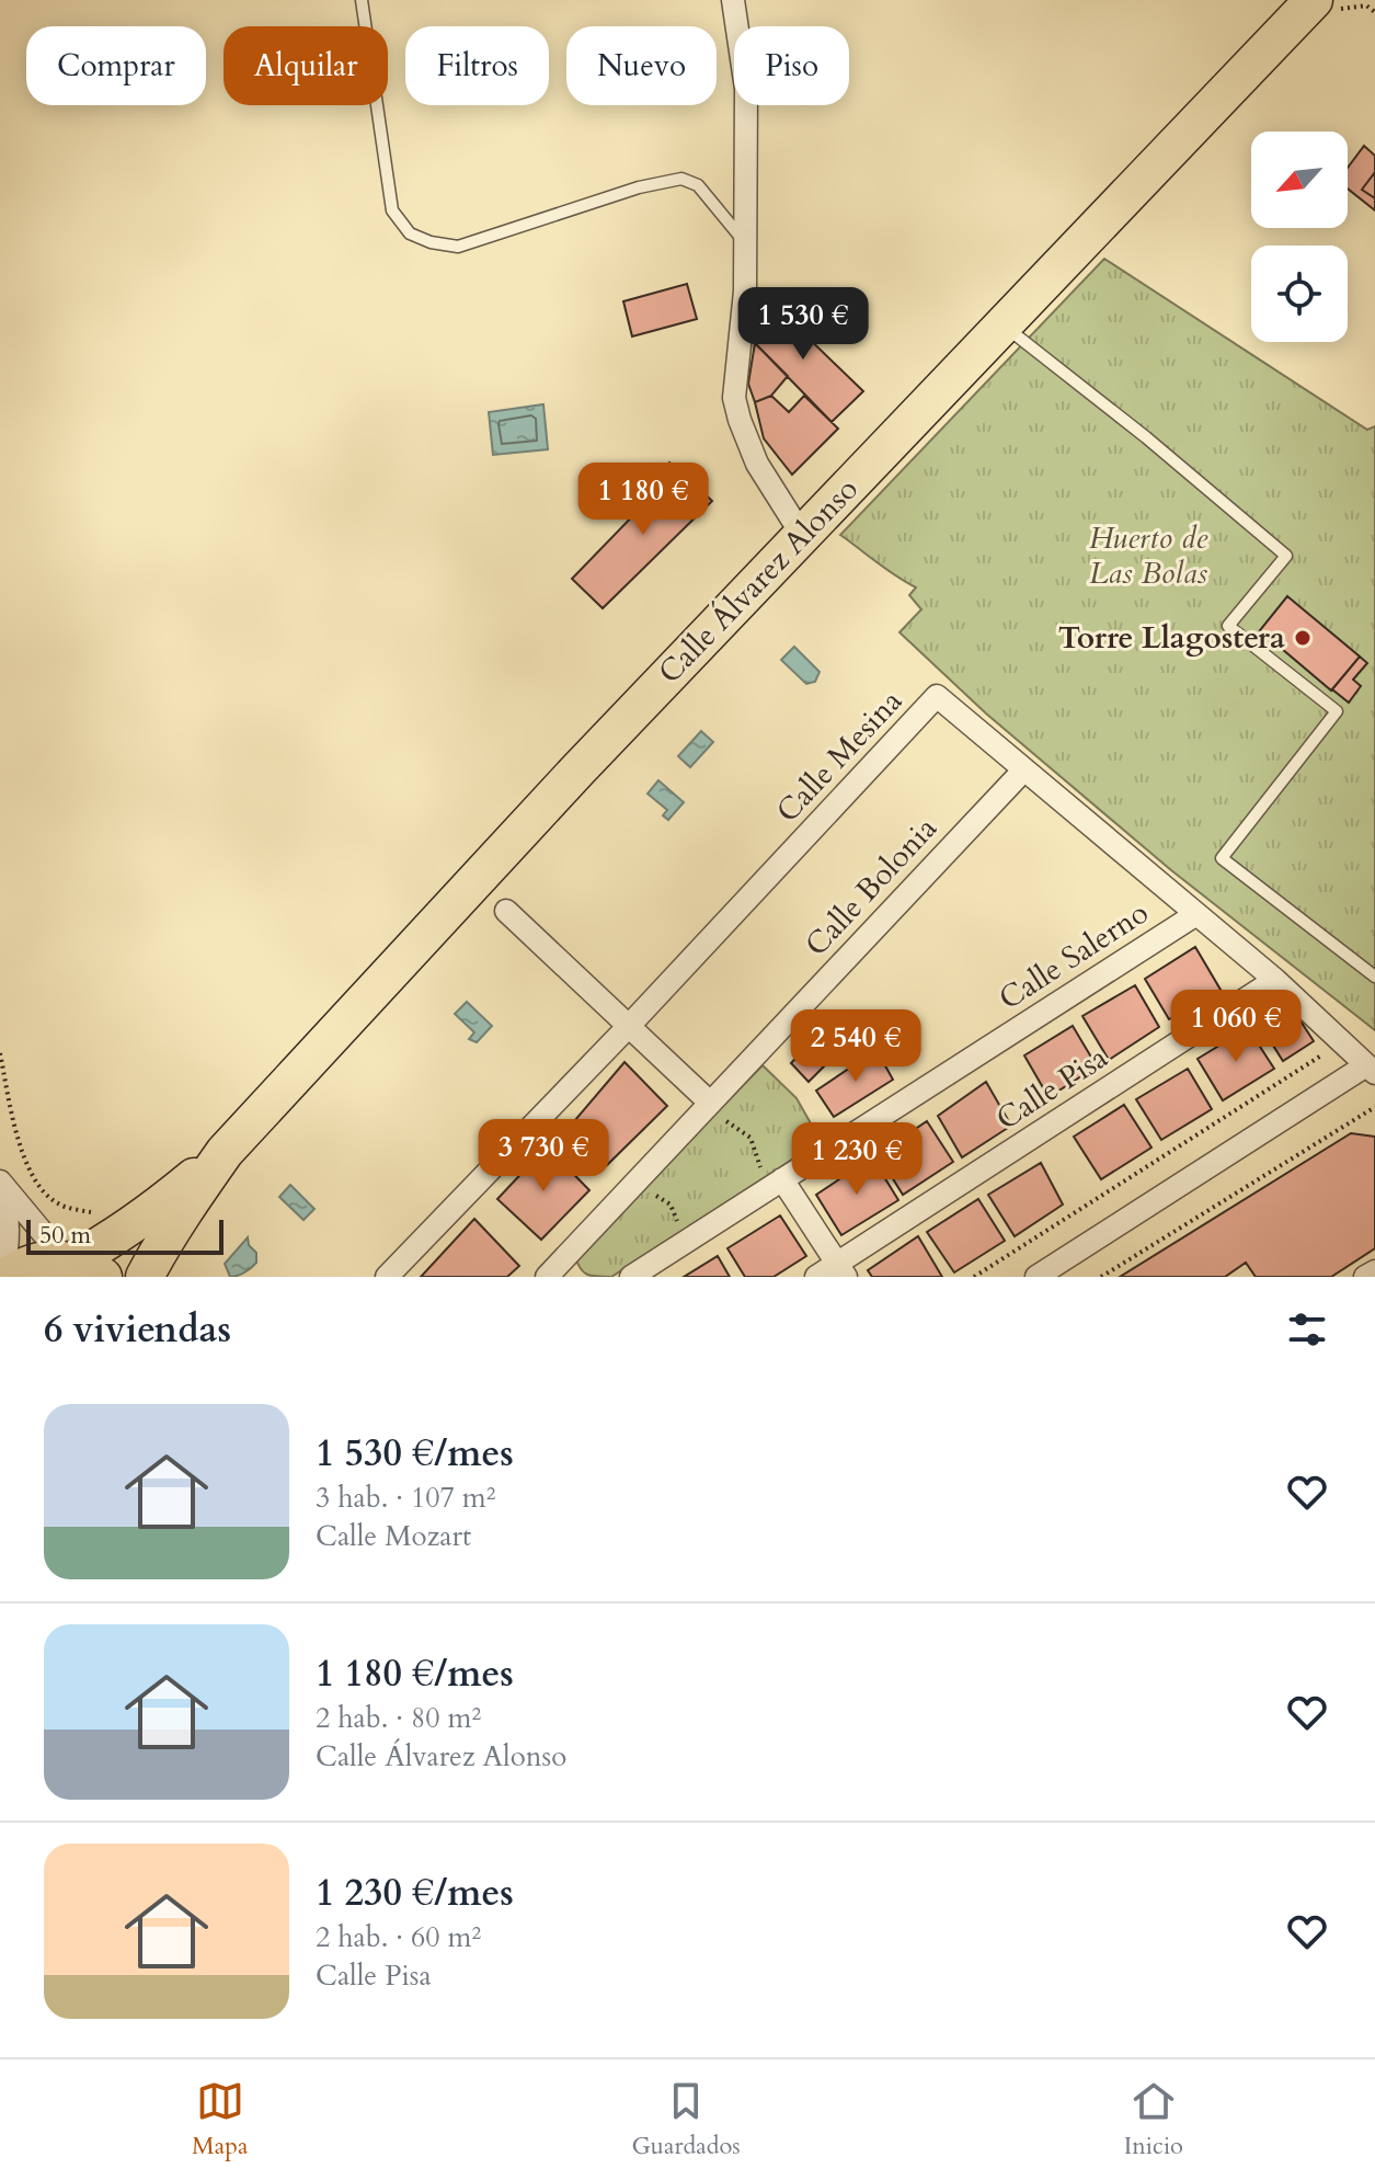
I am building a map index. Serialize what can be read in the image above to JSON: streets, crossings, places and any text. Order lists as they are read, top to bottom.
{
  "streets": {
    "main road": ["Calle Álvarez Alonso"],
    "street": [
      "Calle Mesina",
      "Calle Bolonia",
      "Calle Salerno",
      "Calle Pisa"
    ]
  },
  "crossings": [
    ["Calle Mesina", "Calle Bolonia"],
    ["Calle Mesina", "Calle Salerno"],
    ["Calle Mesina", "Calle Pisa"]
  ],
  "parks": ["Huerto de Las Bolas"],
  "places": ["Torre Llagostera"],
  "scale_bar": "50 m",
  "north": "bottom left",
  "page": {
    "chip": [
      "Comprar",
      "Alquilar",
      "Filtros",
      "Nuevo",
      "Piso"
    ],
    "price": [
      "1 530 €",
      "1 180 €",
      "1 060 €",
      "2 540 €",
      "3 730 €",
      "1 230 €"
    ],
    "scale": "50 m",
    "heading": "6 viviendas",
    "list": [
      {
        "name": "1 530 €/mes",
        "note": "3 hab. · 107 m² · Calle Mozart"
      },
      {
        "name": "1 180 €/mes",
        "note": "2 hab. · 80 m² · Calle Álvarez Alonso"
      },
      {
        "name": "1 230 €/mes",
        "note": "2 hab. · 60 m² · Calle Pisa"
      }
    ],
    "tabs": ["Mapa", "Guardados", "Inicio"]
  }
}
